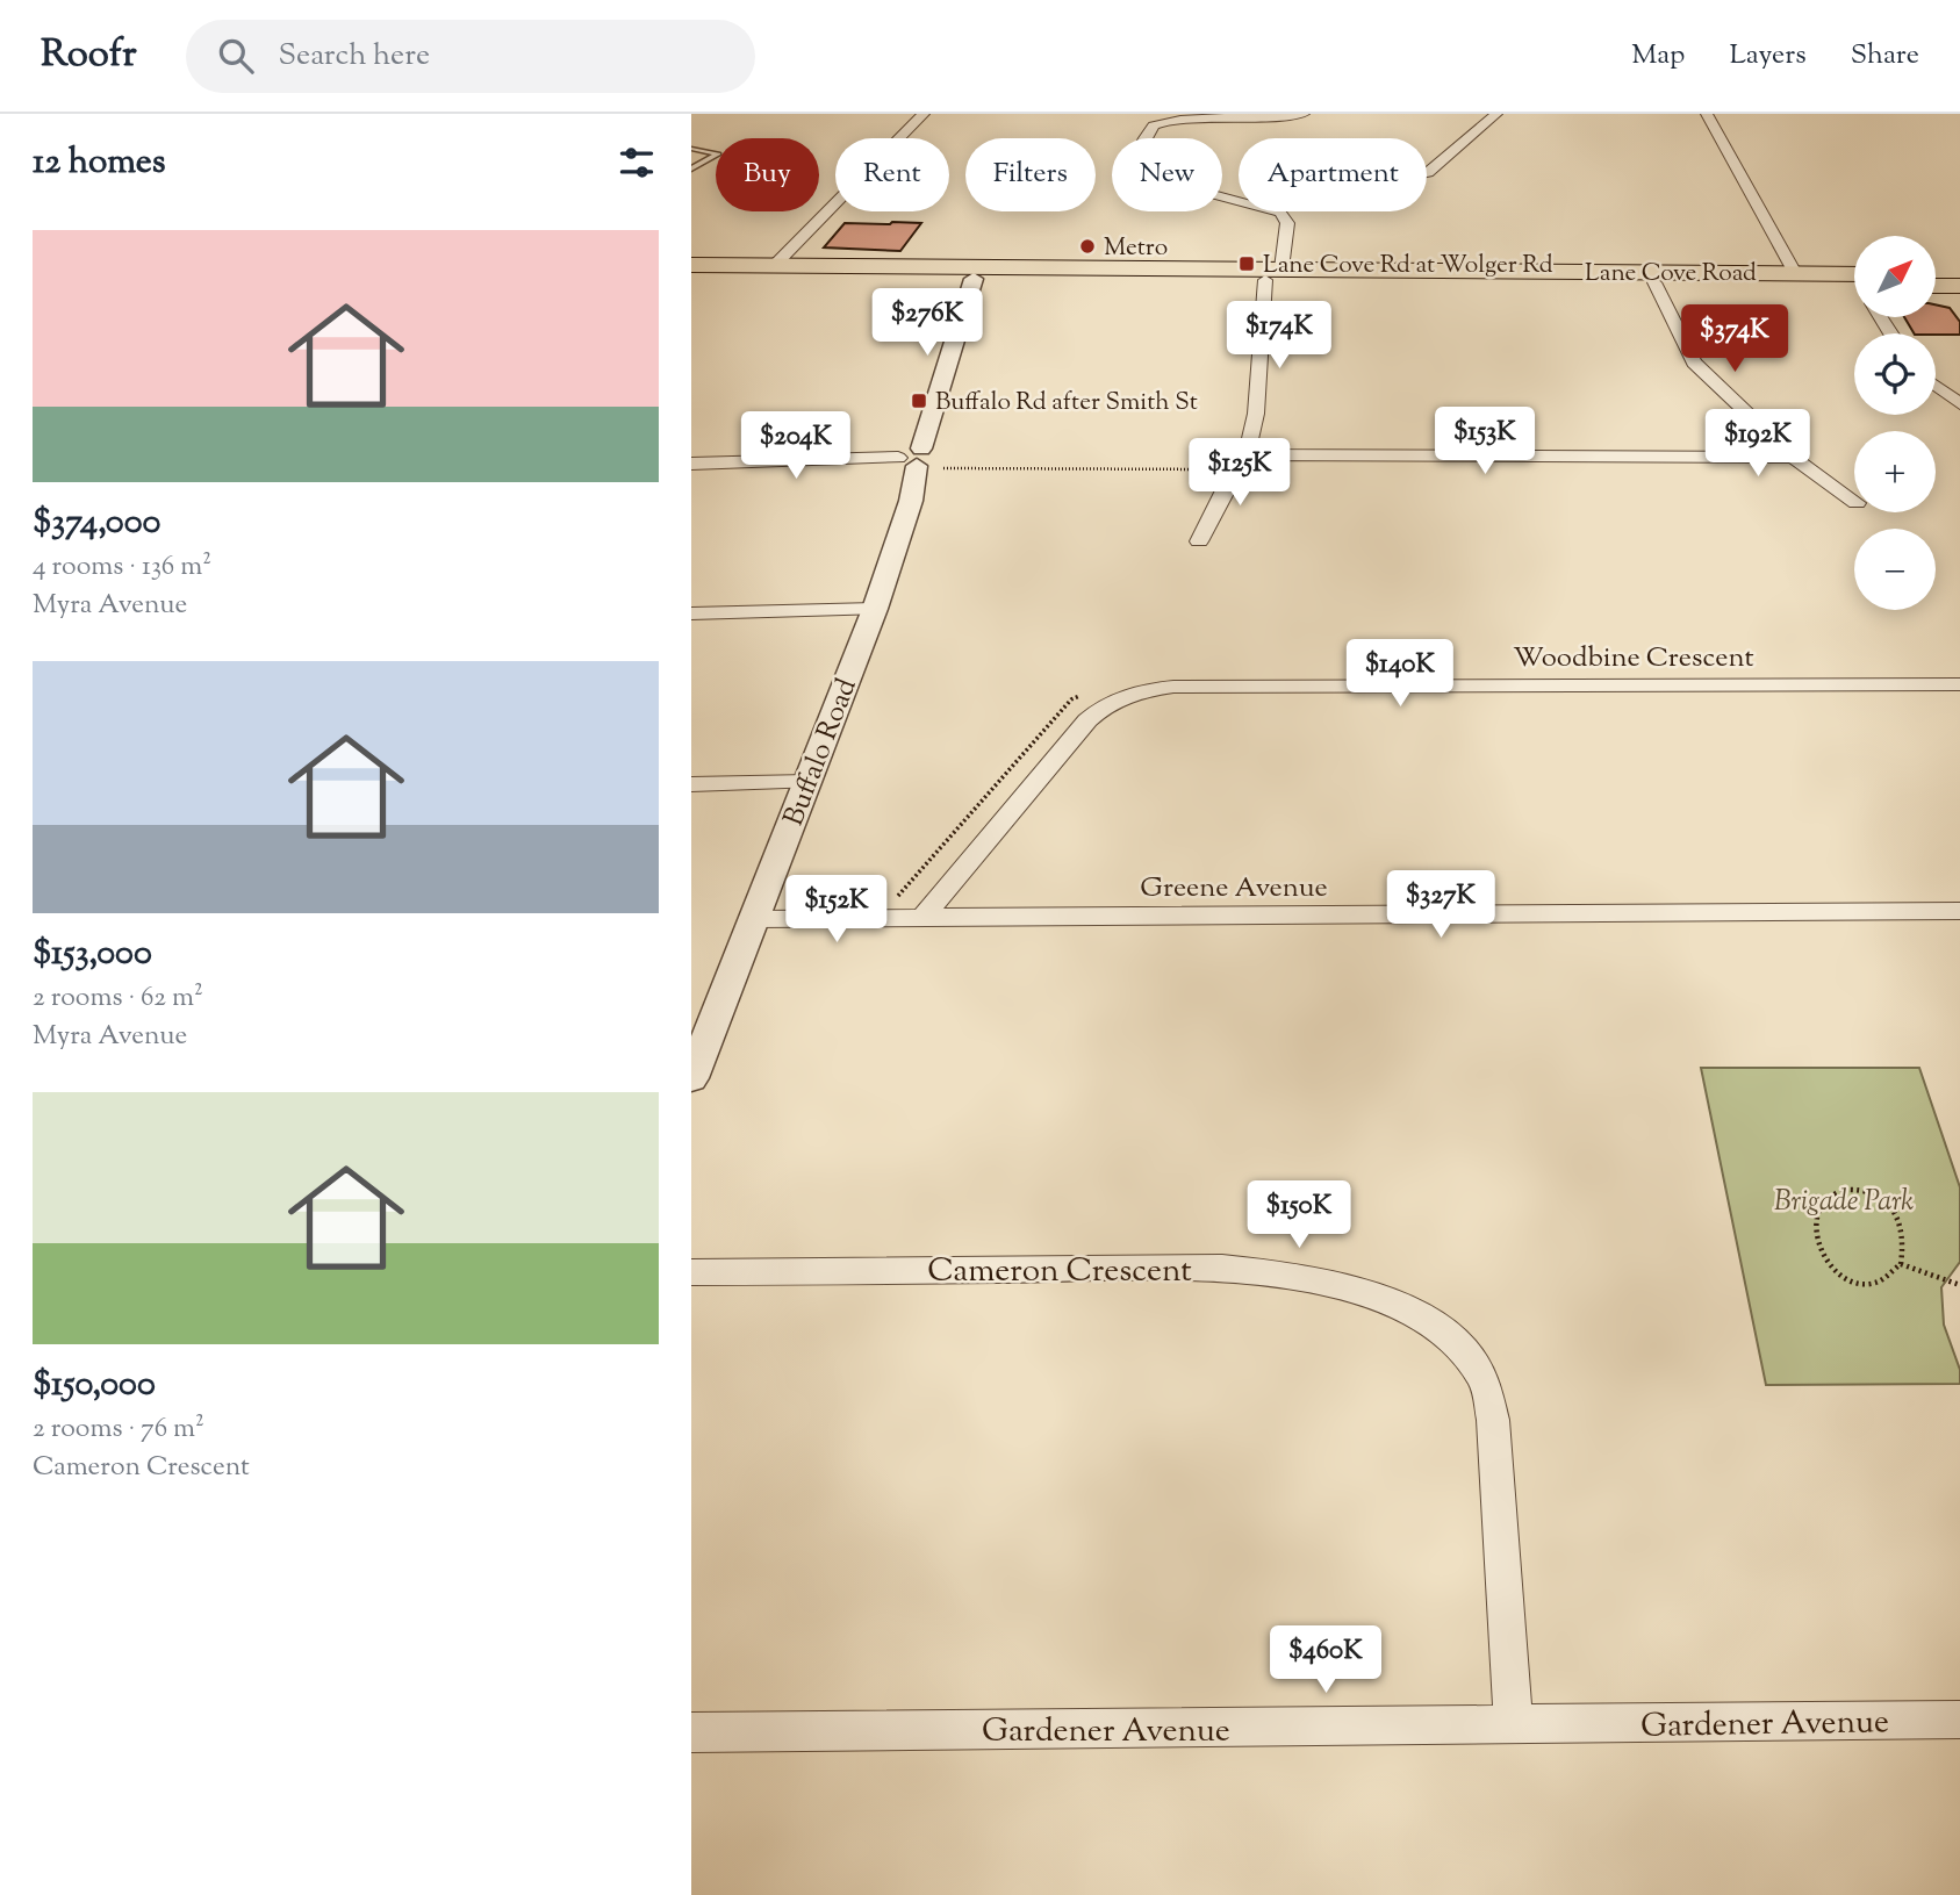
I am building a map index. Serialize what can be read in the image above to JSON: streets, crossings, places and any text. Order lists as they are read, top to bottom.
{
  "streets": {
    "highway": ["Lane Cove Road"],
    "street": [
      "Woodbine Crescent",
      "Buffalo Road",
      "Greene Avenue",
      "Cameron Crescent",
      "Gardener Avenue"
    ]
  },
  "crossings": [
    ["Lane Cove Road", "Buffalo Road"],
    ["Woodbine Crescent", "Greene Avenue"],
    ["Buffalo Road", "Greene Avenue"],
    ["Cameron Crescent", "Gardener Avenue"]
  ],
  "parks": ["Brigade Park"],
  "places": {
    "other": ["Metro"],
    "transit": ["Lane Cove Rd at Wolger Rd", "Buffalo Rd after Smith St"]
  },
  "north": "top right",
  "page": {
    "header": "Roofr",
    "search": "Search here",
    "nav": ["Map", "Layers", "Share"],
    "heading": "12 homes",
    "chip": [
      "Buy",
      "Rent",
      "Filters",
      "New",
      "Apartment"
    ],
    "list": [
      {
        "name": "$374,000",
        "note": "4 rooms · 136 m² · Myra Avenue"
      },
      {
        "name": "$153,000",
        "note": "2 rooms · 62 m² · Myra Avenue"
      },
      {
        "name": "$150,000",
        "note": "2 rooms · 76 m² · Cameron Crescent"
      }
    ],
    "map_buttons": ["+", "−"],
    "price": [
      "$276K",
      "$174K",
      "$374K",
      "$153K",
      "$192K",
      "$204K",
      "$125K",
      "$140K",
      "$327K",
      "$152K",
      "$150K",
      "$460K"
    ]
  }
}
